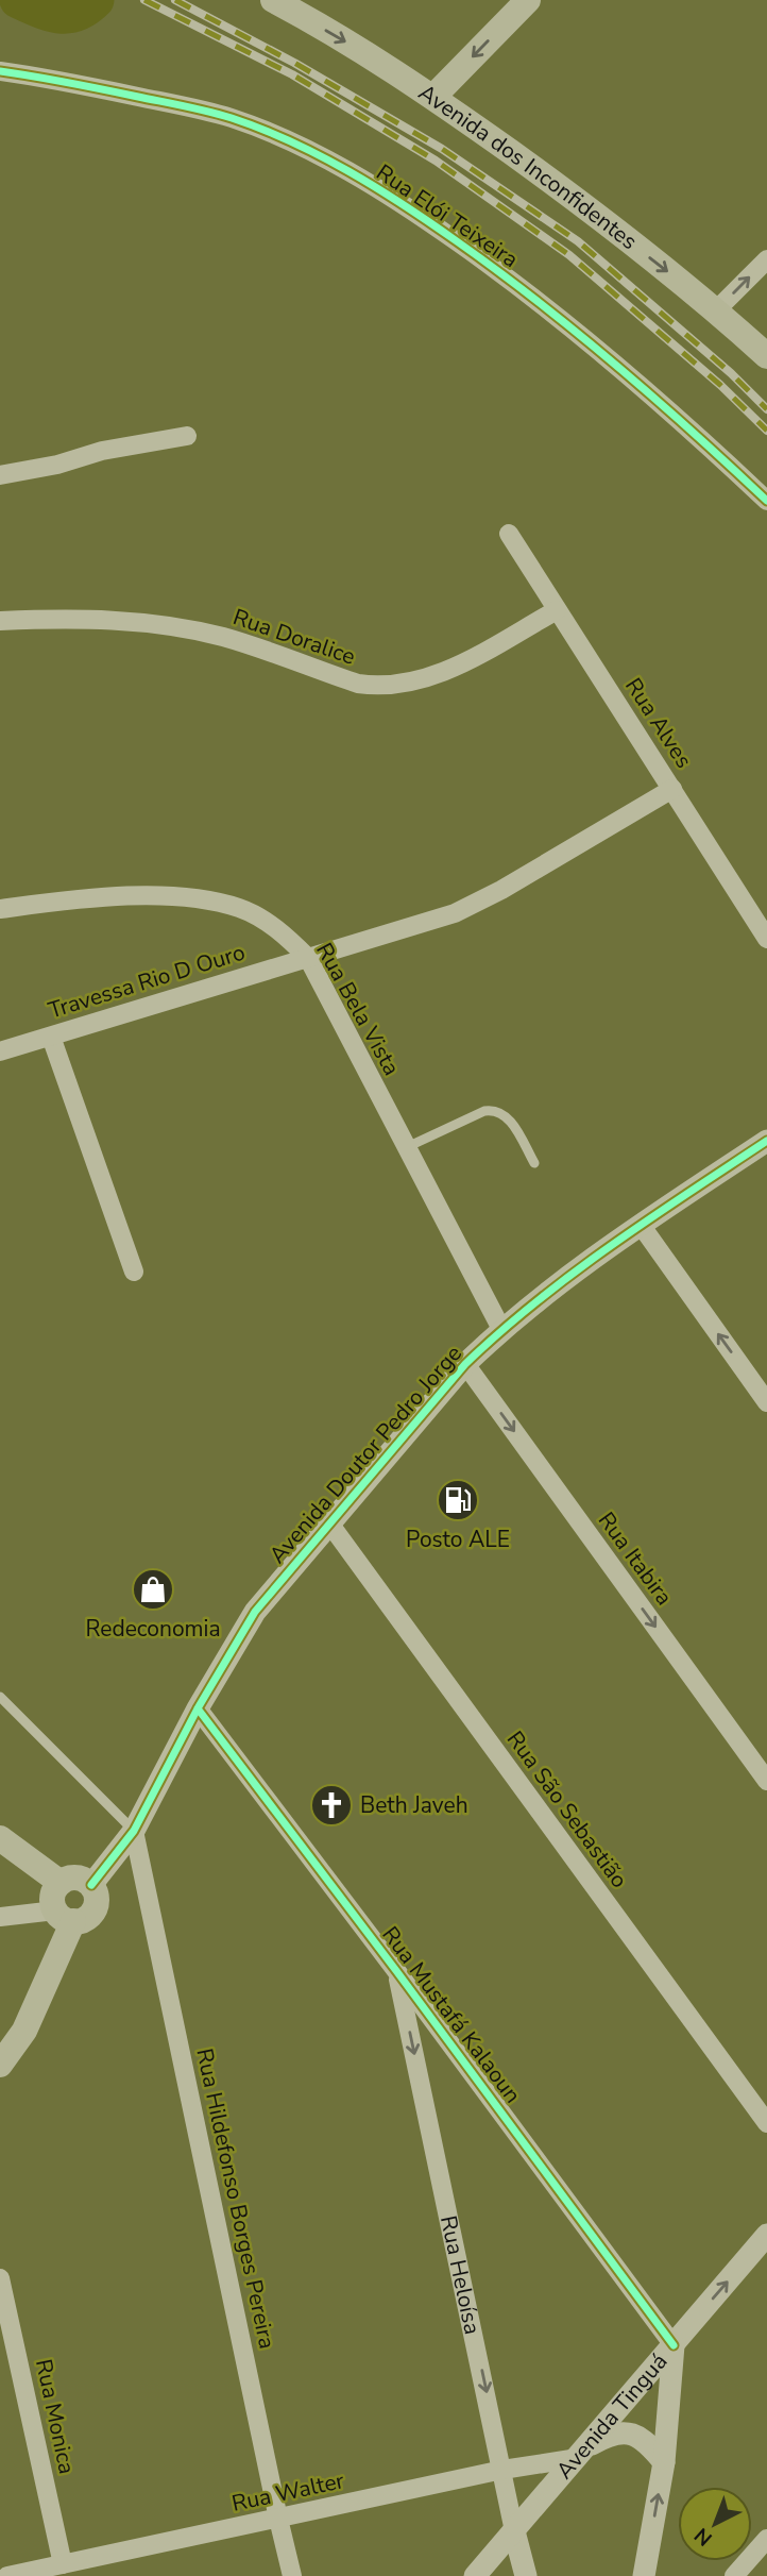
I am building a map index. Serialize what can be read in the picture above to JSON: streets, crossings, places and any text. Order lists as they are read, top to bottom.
{
  "streets": {
    "main road": ["Avenida dos Inconfidentes"],
    "street": [
      "Rua Elói Teixeira",
      "Rua Doralice",
      "Rua Alves",
      "Travessa Rio D Ouro",
      "Rua Bela Vista",
      "Avenida Doutor Pedro Jorge",
      "Rua Itabira",
      "Rua São Sebastião",
      "Rua Mustafá Kalaoun",
      "Rua Hildefonso Borges Pereira",
      "Rua Heloísa",
      "Rua Monica",
      "Avenida Tinguá",
      "Rua Walter"
    ]
  },
  "crossings": [
    ["Rua Doralice", "Rua Alves"],
    ["Rua Alves", "Travessa Rio D Ouro"],
    ["Travessa Rio D Ouro", "Rua Bela Vista"],
    ["Rua Bela Vista", "Avenida Doutor Pedro Jorge"],
    ["Avenida Doutor Pedro Jorge", "Rua Itabira"],
    ["Avenida Doutor Pedro Jorge", "Rua São Sebastião"],
    ["Avenida Doutor Pedro Jorge", "Rua Mustafá Kalaoun"],
    ["Avenida Doutor Pedro Jorge", "Rua Hildefonso Borges Pereira"],
    ["Rua Mustafá Kalaoun", "Rua Heloísa"],
    ["Rua Mustafá Kalaoun", "Avenida Tinguá"],
    ["Rua Hildefonso Borges Pereira", "Rua Walter"],
    ["Rua Heloísa", "Avenida Tinguá"],
    ["Rua Heloísa", "Rua Walter"],
    ["Rua Monica", "Rua Walter"],
    ["Avenida Tinguá", "Rua Walter"]
  ],
  "one_way": ["Avenida dos Inconfidentes", "Rua Itabira", "Rua Heloísa"],
  "places": {
    "fuel station": ["Posto ALE"],
    "shop": ["Redeconomia"],
    "church": ["Beth Javeh"]
  },
  "north": "bottom left"
}
